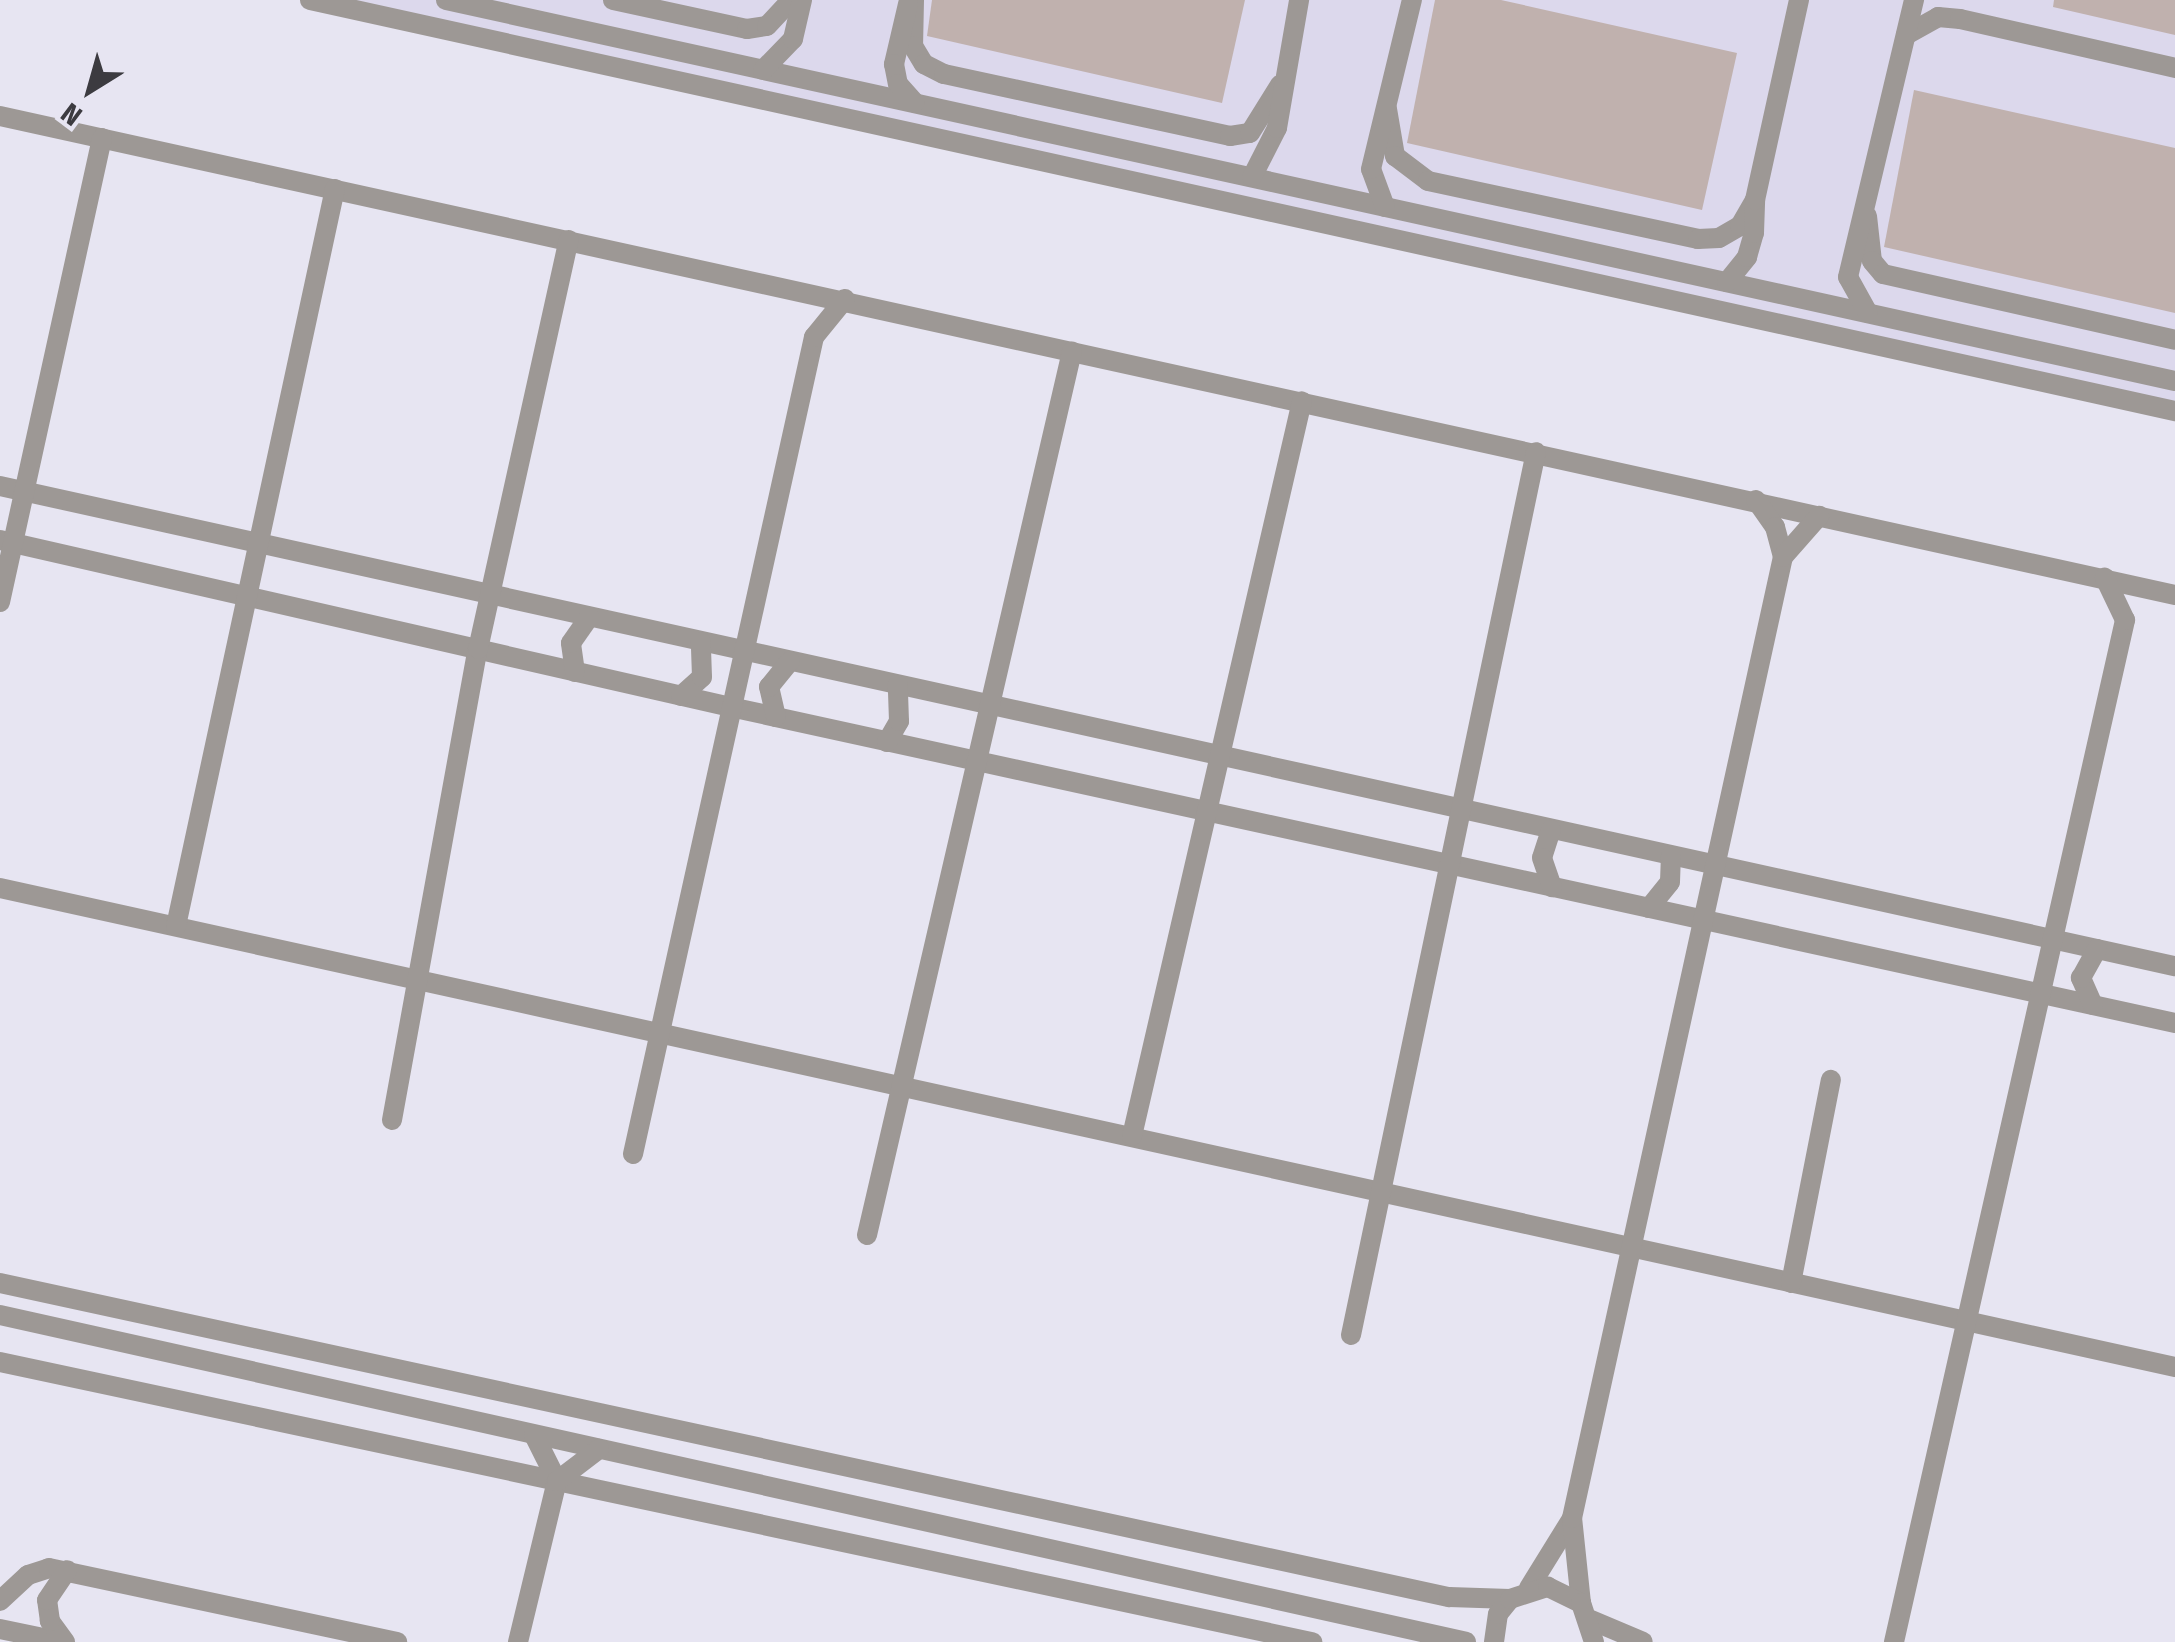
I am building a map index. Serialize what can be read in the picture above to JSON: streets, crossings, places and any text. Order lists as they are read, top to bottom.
{
  "north": "bottom left"
}
